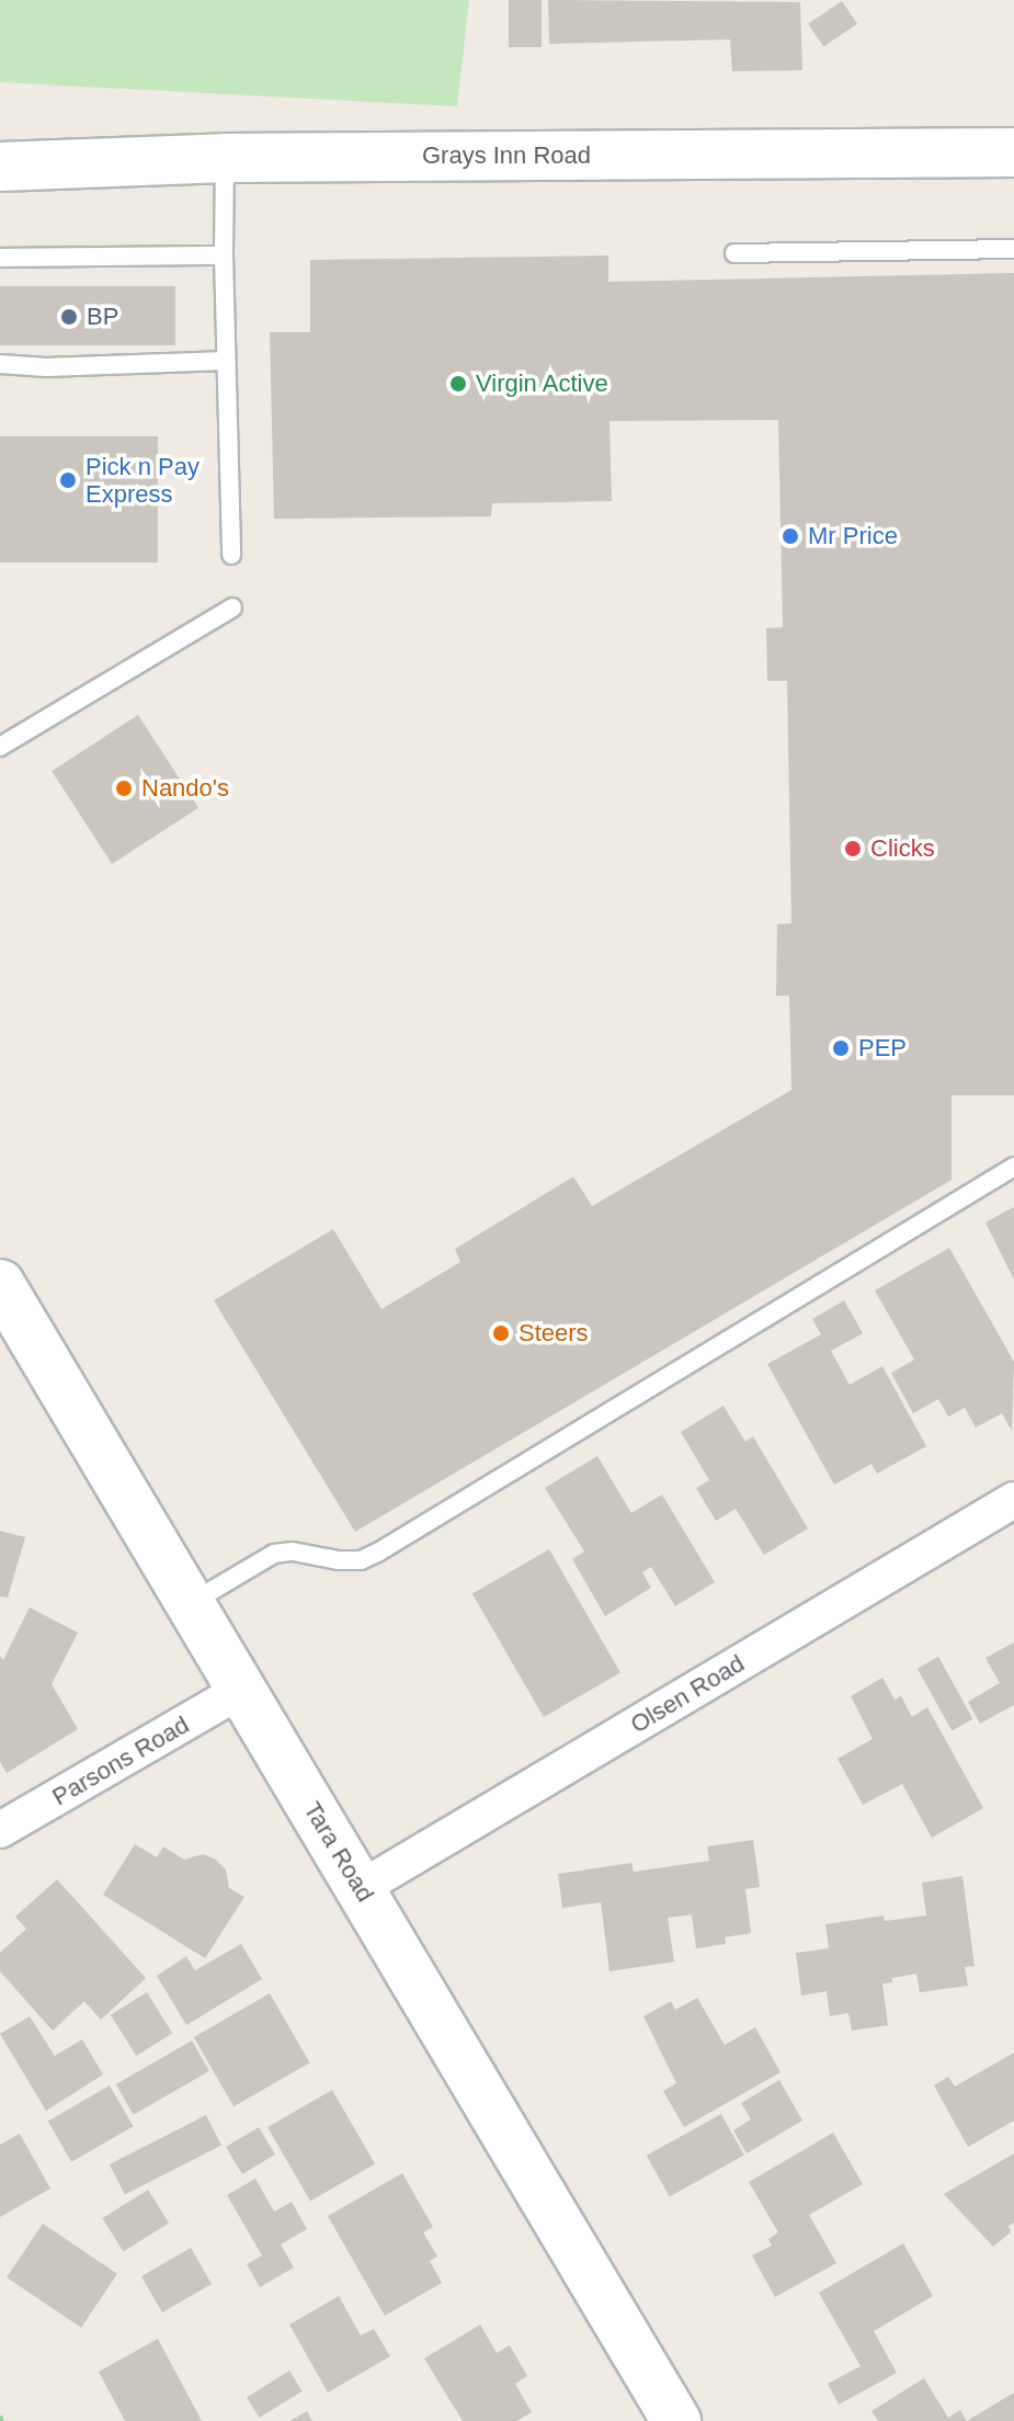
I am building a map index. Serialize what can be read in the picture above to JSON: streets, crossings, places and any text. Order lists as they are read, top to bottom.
{
  "streets": {
    "street": [
      "Grays Inn Road",
      "Olsen Road",
      "Parsons Road",
      "Tara Road"
    ]
  },
  "crossings": [
    ["Olsen Road", "Tara Road"],
    ["Parsons Road", "Tara Road"]
  ],
  "places": [
    "BP",
    "Virgin Active",
    "Pick n Pay Express",
    "Mr Price",
    "Nando's",
    "Clicks",
    "PEP",
    "Steers"
  ]
}
